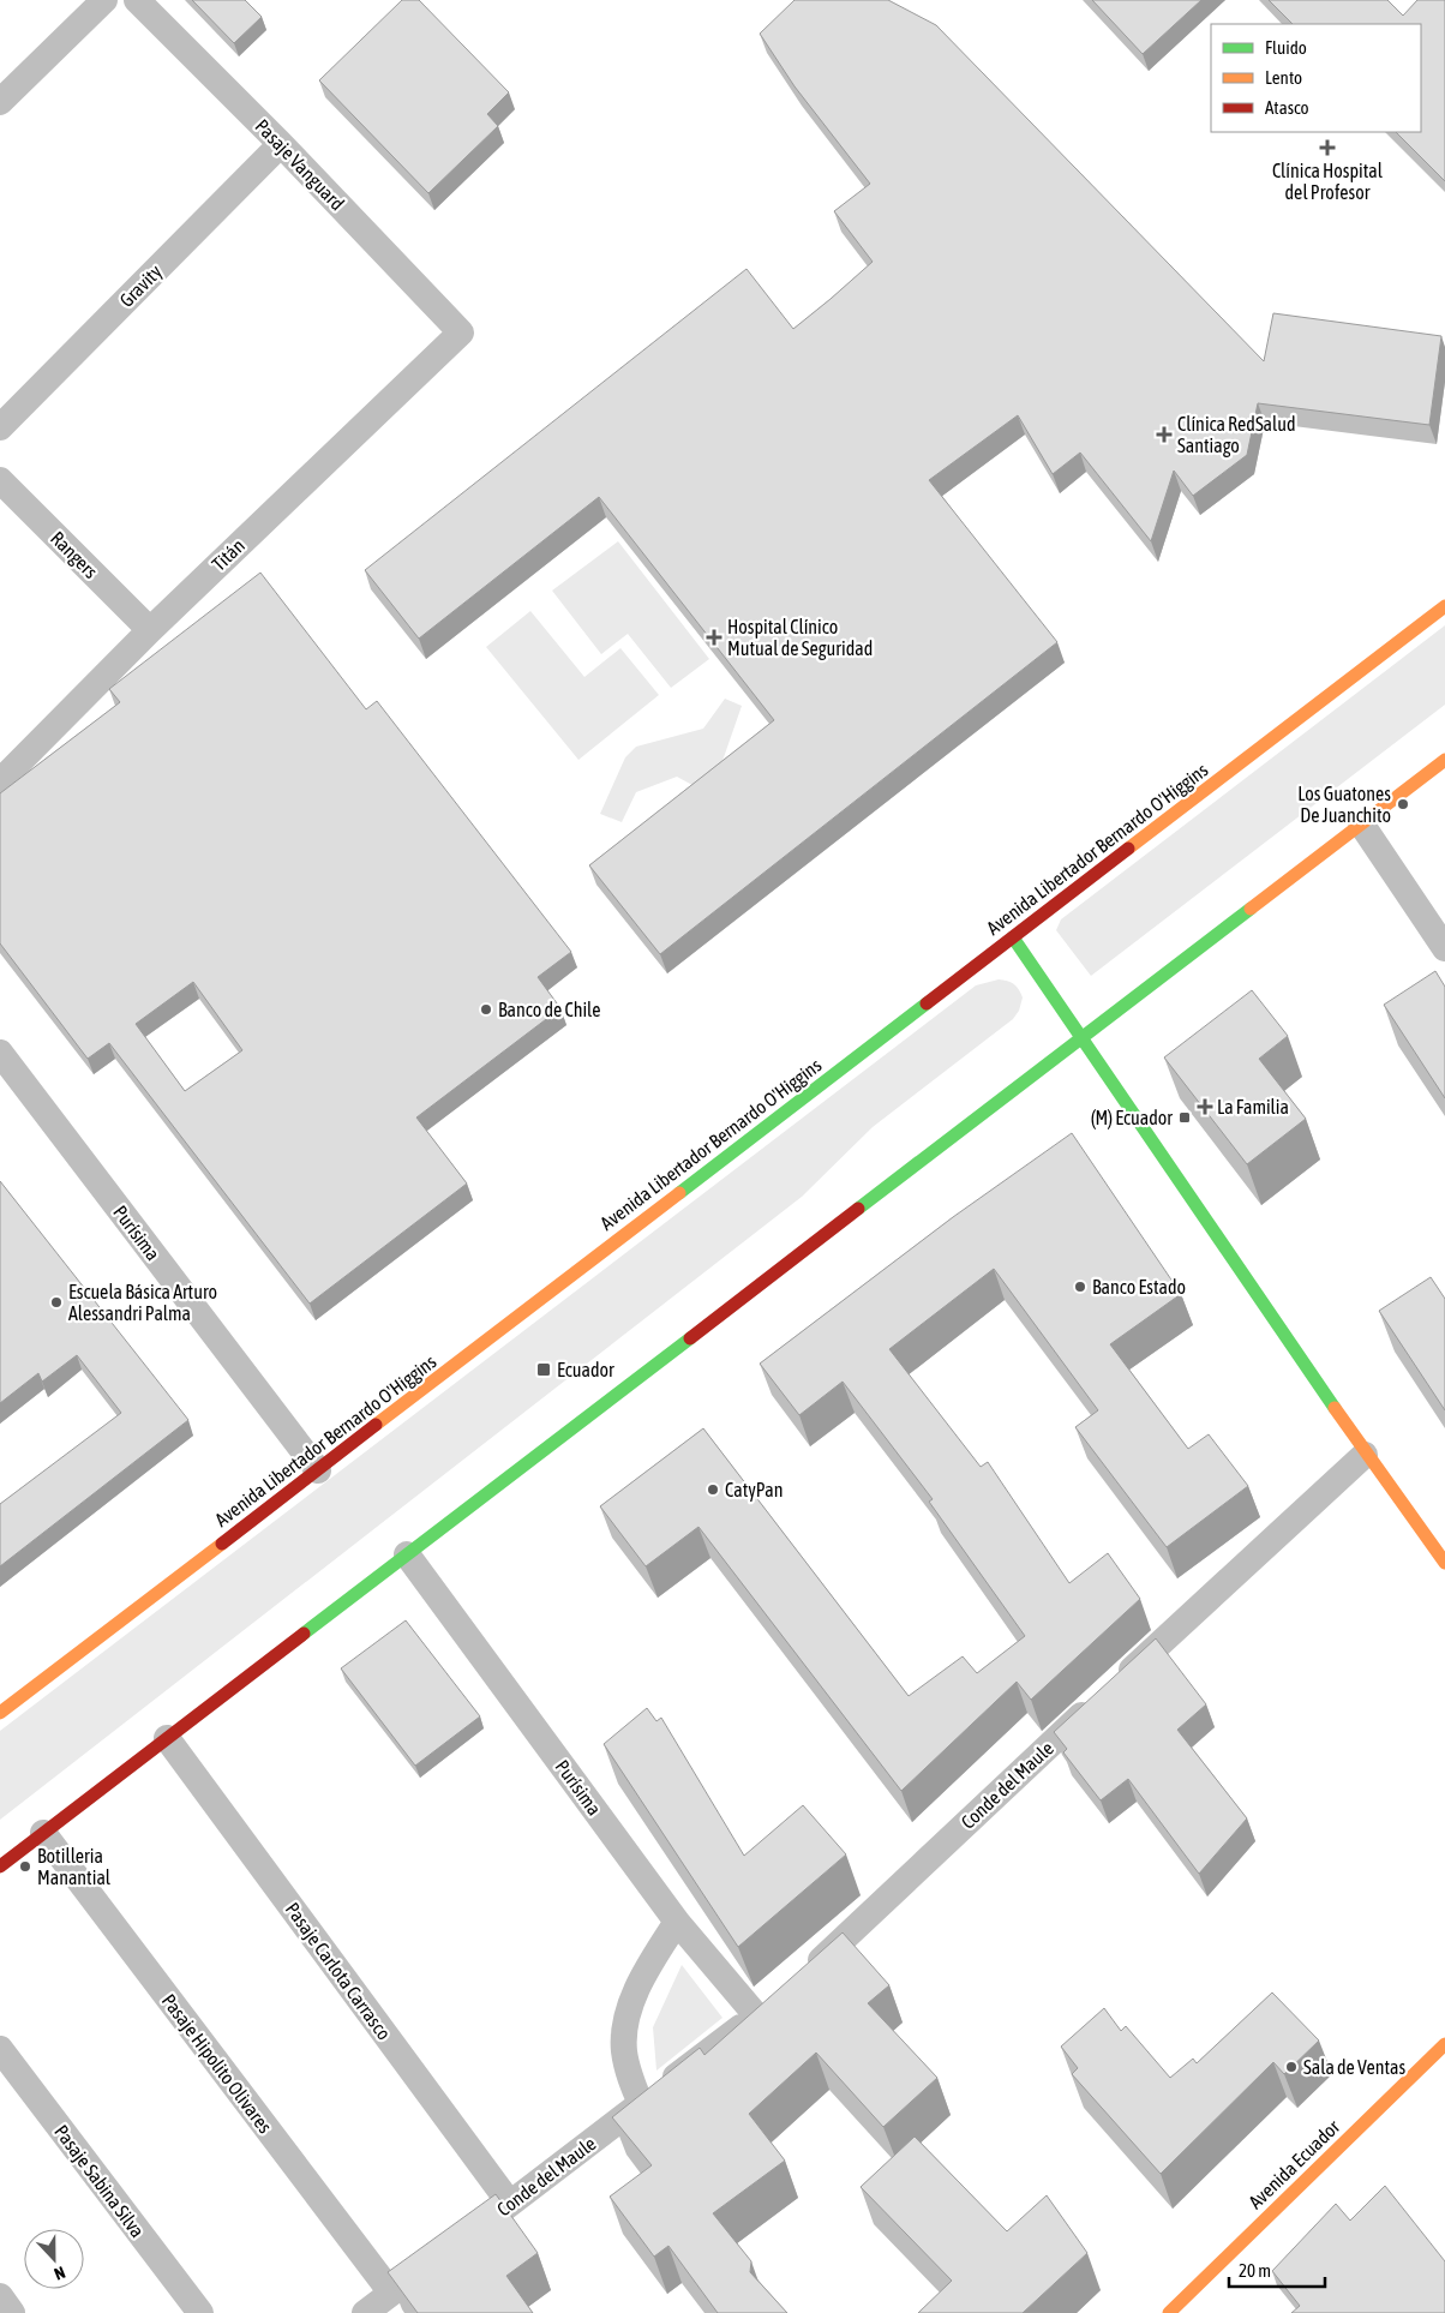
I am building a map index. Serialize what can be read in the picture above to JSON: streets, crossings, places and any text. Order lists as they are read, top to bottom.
{
  "streets": {
    "main road": ["Avenida Libertador Bernardo O'Higgins", "Avenida Ecuador"],
    "street": [
      "Pasaje Vanguard",
      "Gravity",
      "Rangers",
      "Titán",
      "Purísima",
      "Conde del Maule",
      "Pasaje Carlota Carrasco",
      "Pasaje Hipolito Olivares",
      "Pasaje Sabina Silva"
    ]
  },
  "crossings": [
    ["Pasaje Vanguard", "Gravity"],
    ["Pasaje Vanguard", "Titán"],
    ["Rangers", "Titán"],
    ["Avenida Libertador Bernardo O'Higgins", "Purísima"],
    ["Purísima", "Conde del Maule"],
    ["Conde del Maule", "Pasaje Carlota Carrasco"],
    ["Conde del Maule", "Pasaje Hipolito Olivares"]
  ],
  "places": {
    "health": [
      "Clínica Hospital del Profesor",
      "Clínica RedSalud Santiago",
      "Hospital Clínico Mutual de Seguridad",
      "La Familia"
    ],
    "other": [
      "Los Guatones De Juanchito",
      "Banco de Chile",
      "Banco Estado",
      "Escuela Básica Arturo Alessandri Palma",
      "CatyPan",
      "Botilleria Manantial",
      "Sala de Ventas"
    ],
    "transit": ["(M) Ecuador", "Ecuador"]
  },
  "legend": ["Fluido", "Lento", "Atasco"],
  "scale_bar": "20 m",
  "north": "bottom"
}
